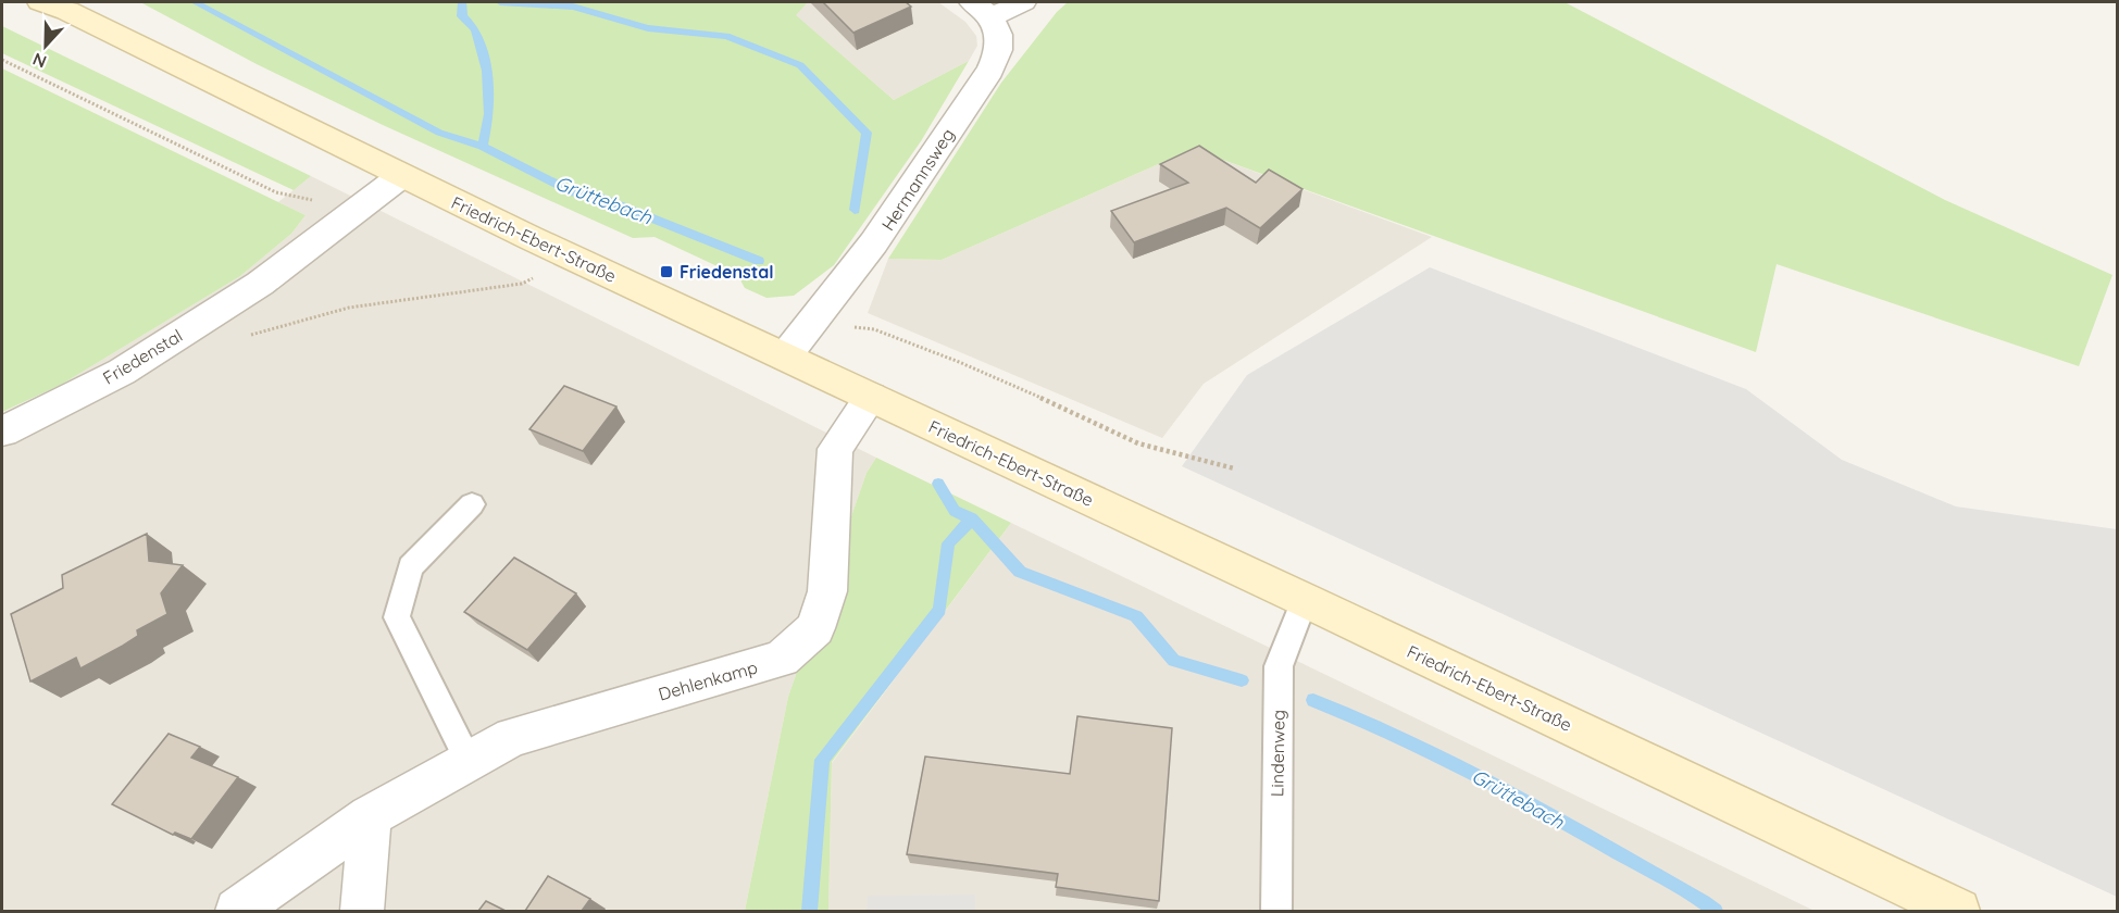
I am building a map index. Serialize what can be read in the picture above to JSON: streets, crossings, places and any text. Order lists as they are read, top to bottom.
{
  "streets": {
    "main road": ["Friedrich-Ebert-Straße"],
    "street": ["Hermannsweg", "Friedenstal", "Dehlenkamp"],
    "lane": ["Lindenweg"]
  },
  "crossings": [
    ["Hermannsweg", "Friedrich-Ebert-Straße"],
    ["Friedrich-Ebert-Straße", "Friedenstal"],
    ["Friedrich-Ebert-Straße", "Dehlenkamp"],
    ["Friedrich-Ebert-Straße", "Lindenweg"]
  ],
  "water": ["Grüttebach"],
  "places": {
    "transit": ["Friedenstal"]
  },
  "north": "bottom"
}
